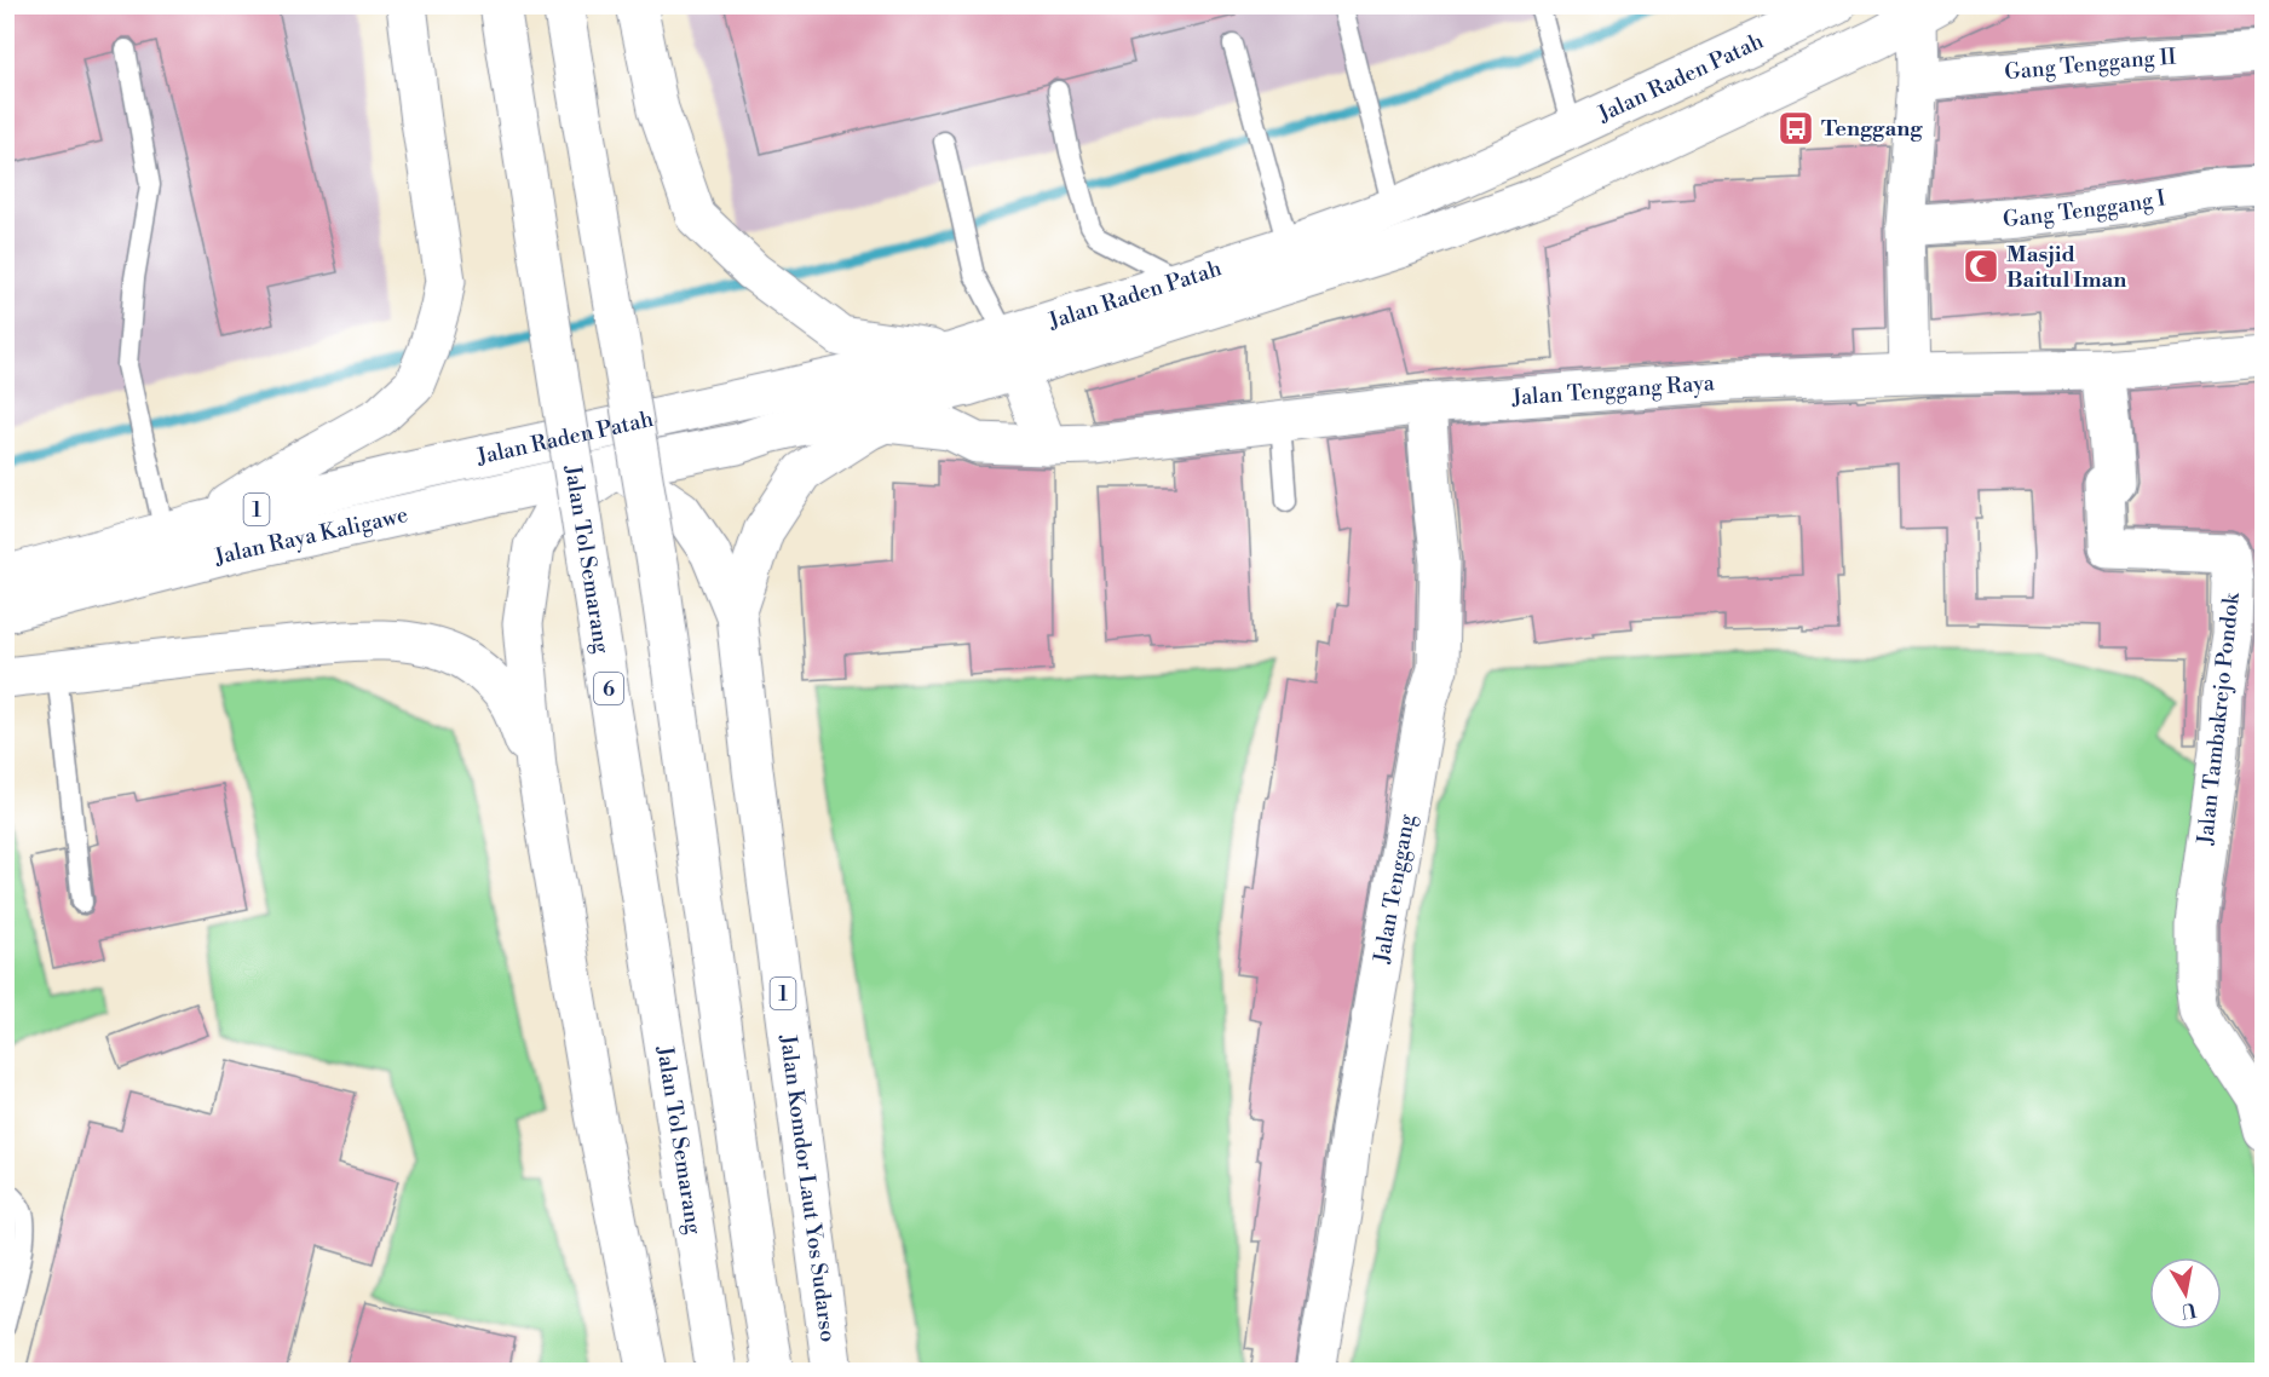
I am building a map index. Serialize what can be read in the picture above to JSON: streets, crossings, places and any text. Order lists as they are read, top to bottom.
{
  "streets": {
    "main road": [
      "Gang Tenggang II",
      "Jalan Raden Patah",
      "Gang Tenggang I",
      "Jalan Tenggang Raya",
      "1",
      "Jalan Raya Kaligawe",
      "Jalan Tol Semarang",
      "6",
      "Jalan Tambakrejo Pondok",
      "Jalan Tenggang",
      "Jalan Komdor Laut Yos Sudarso"
    ]
  },
  "crossings": [
    ["Jalan Raden Patah", "1"],
    ["Jalan Raden Patah", "Jalan Raya Kaligawe"],
    ["Jalan Tenggang Raya", "Jalan Tambakrejo Pondok"],
    ["Jalan Tenggang Raya", "Jalan Tenggang"],
    ["1", "Jalan Raya Kaligawe"],
    ["1", "Jalan Komdor Laut Yos Sudarso"]
  ],
  "places": {
    "bus stop": ["Tenggang"],
    "mosque": ["Masjid Baitul Iman"]
  },
  "north": "bottom"
}
